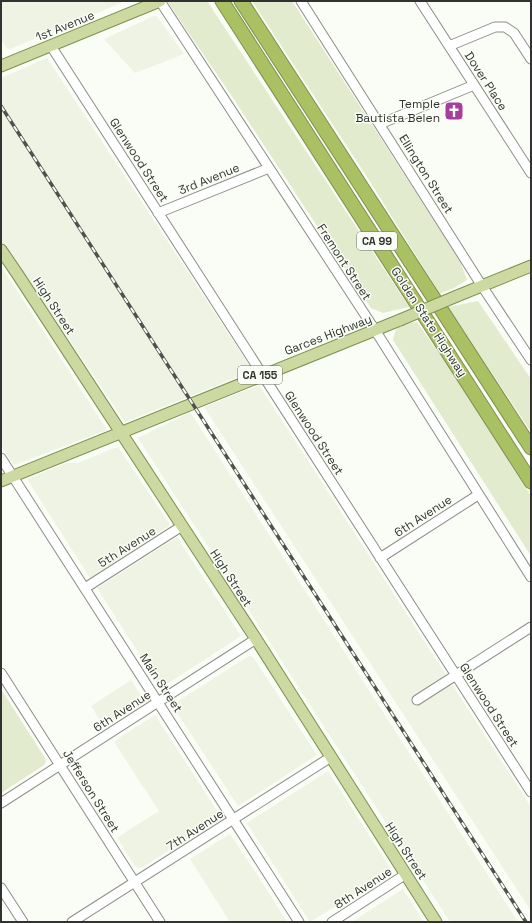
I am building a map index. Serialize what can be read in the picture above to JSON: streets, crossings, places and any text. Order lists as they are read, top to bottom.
{
  "streets": {
    "highway": ["CA 99", "Golden State Highway"],
    "main road": [
      "1st Avenue",
      "High Street",
      "Garces Highway",
      "CA 155"
    ],
    "street": [
      "Dover Place",
      "Glenwood Street",
      "Ellington Street",
      "3rd Avenue",
      "Fremont Street",
      "6th Avenue",
      "5th Avenue",
      "Main Street",
      "Jefferson Street",
      "7th Avenue",
      "8th Avenue"
    ]
  },
  "crossings": [
    ["1st Avenue", "Glenwood Street"],
    ["1st Avenue", "Fremont Street"],
    ["Glenwood Street", "3rd Avenue"],
    ["Glenwood Street", "Garces Highway"],
    ["Glenwood Street", "6th Avenue"],
    ["Ellington Street", "Garces Highway"],
    ["3rd Avenue", "Fremont Street"],
    ["Fremont Street", "Garces Highway"],
    ["Fremont Street", "6th Avenue"],
    ["High Street", "Garces Highway"],
    ["High Street", "6th Avenue"],
    ["High Street", "5th Avenue"],
    ["High Street", "7th Avenue"],
    ["High Street", "8th Avenue"],
    ["Garces Highway", "Main Street"],
    ["6th Avenue", "Main Street"],
    ["6th Avenue", "Jefferson Street"],
    ["5th Avenue", "Main Street"],
    ["Main Street", "7th Avenue"],
    ["Jefferson Street", "7th Avenue"]
  ],
  "places": {
    "church": ["Temple Bautista Belen"]
  }
}
